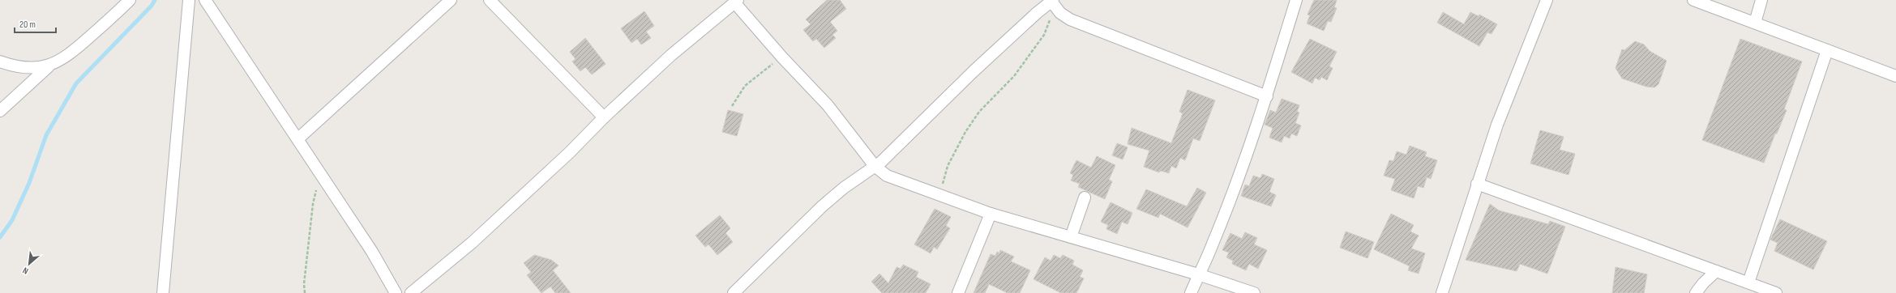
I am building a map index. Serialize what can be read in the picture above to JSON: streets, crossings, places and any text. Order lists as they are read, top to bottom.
{
  "scale_bar": "20 m",
  "north": "bottom left"
}
